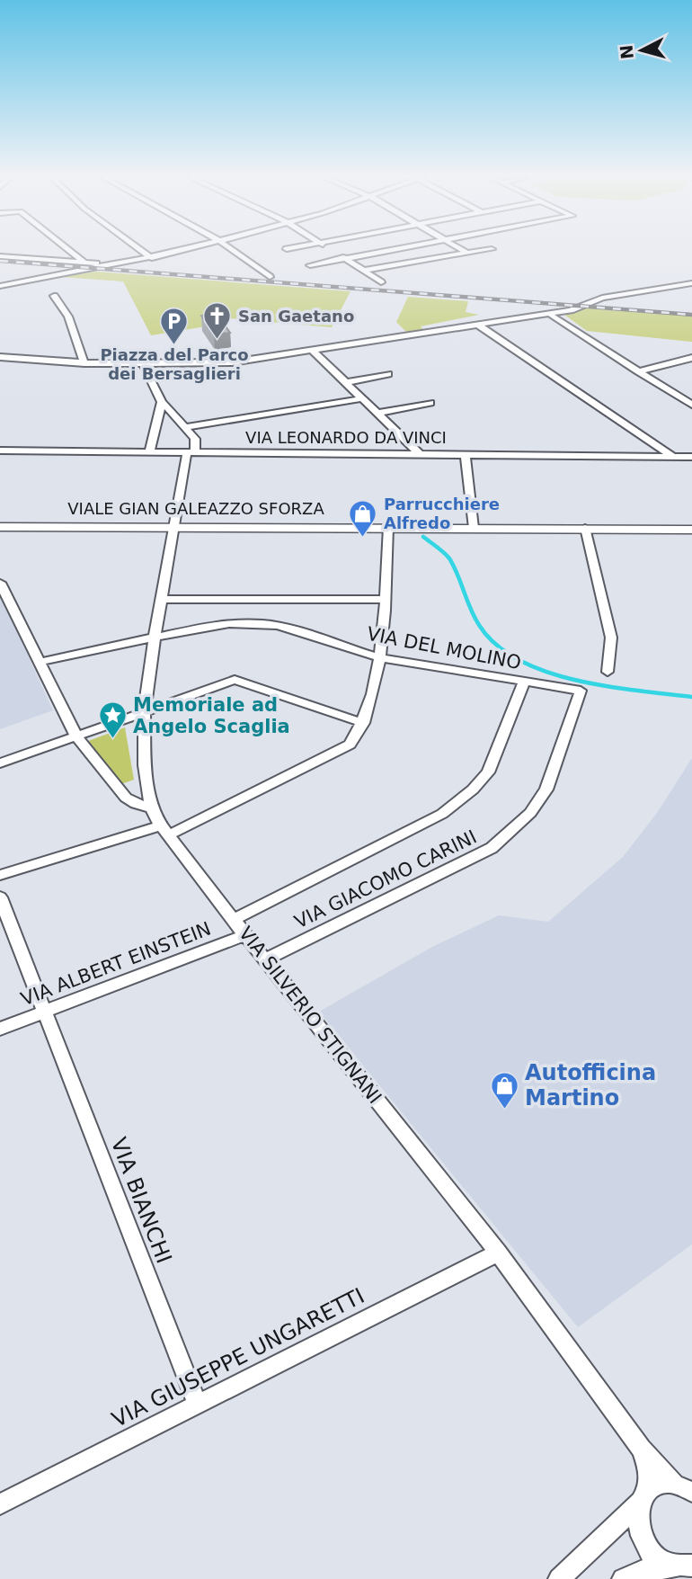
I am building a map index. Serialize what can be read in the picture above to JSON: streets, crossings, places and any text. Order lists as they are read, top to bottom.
{
  "streets": {
    "street": [
      "VIA LEONARDO DA VINCI",
      "VIALE GIAN GALEAZZO SFORZA",
      "VIA DEL MOLINO",
      "VIA GIACOMO CARINI",
      "VIA ALBERT EINSTEIN",
      "VIA SILVERIO STIGNANI",
      "VIA BIANCHI",
      "VIA GIUSEPPE UNGARETTI"
    ]
  },
  "crossings": [
    ["VIA LEONARDO DA VINCI", "VIA SILVERIO STIGNANI"],
    ["VIALE GIAN GALEAZZO SFORZA", "VIA SILVERIO STIGNANI"],
    ["VIA DEL MOLINO", "VIA GIACOMO CARINI"],
    ["VIA DEL MOLINO", "VIA SILVERIO STIGNANI"],
    ["VIA GIACOMO CARINI", "VIA SILVERIO STIGNANI"],
    ["VIA ALBERT EINSTEIN", "VIA SILVERIO STIGNANI"],
    ["VIA ALBERT EINSTEIN", "VIA BIANCHI"],
    ["VIA SILVERIO STIGNANI", "VIA GIUSEPPE UNGARETTI"],
    ["VIA BIANCHI", "VIA GIUSEPPE UNGARETTI"]
  ],
  "places": {
    "church": ["San Gaetano"],
    "parking": ["Piazza del Parco dei Bersaglieri"],
    "shop": ["Parrucchiere Alfredo", "Autofficina Martino"],
    "place": ["Memoriale ad Angelo Scaglia"]
  },
  "north": "left"
}
